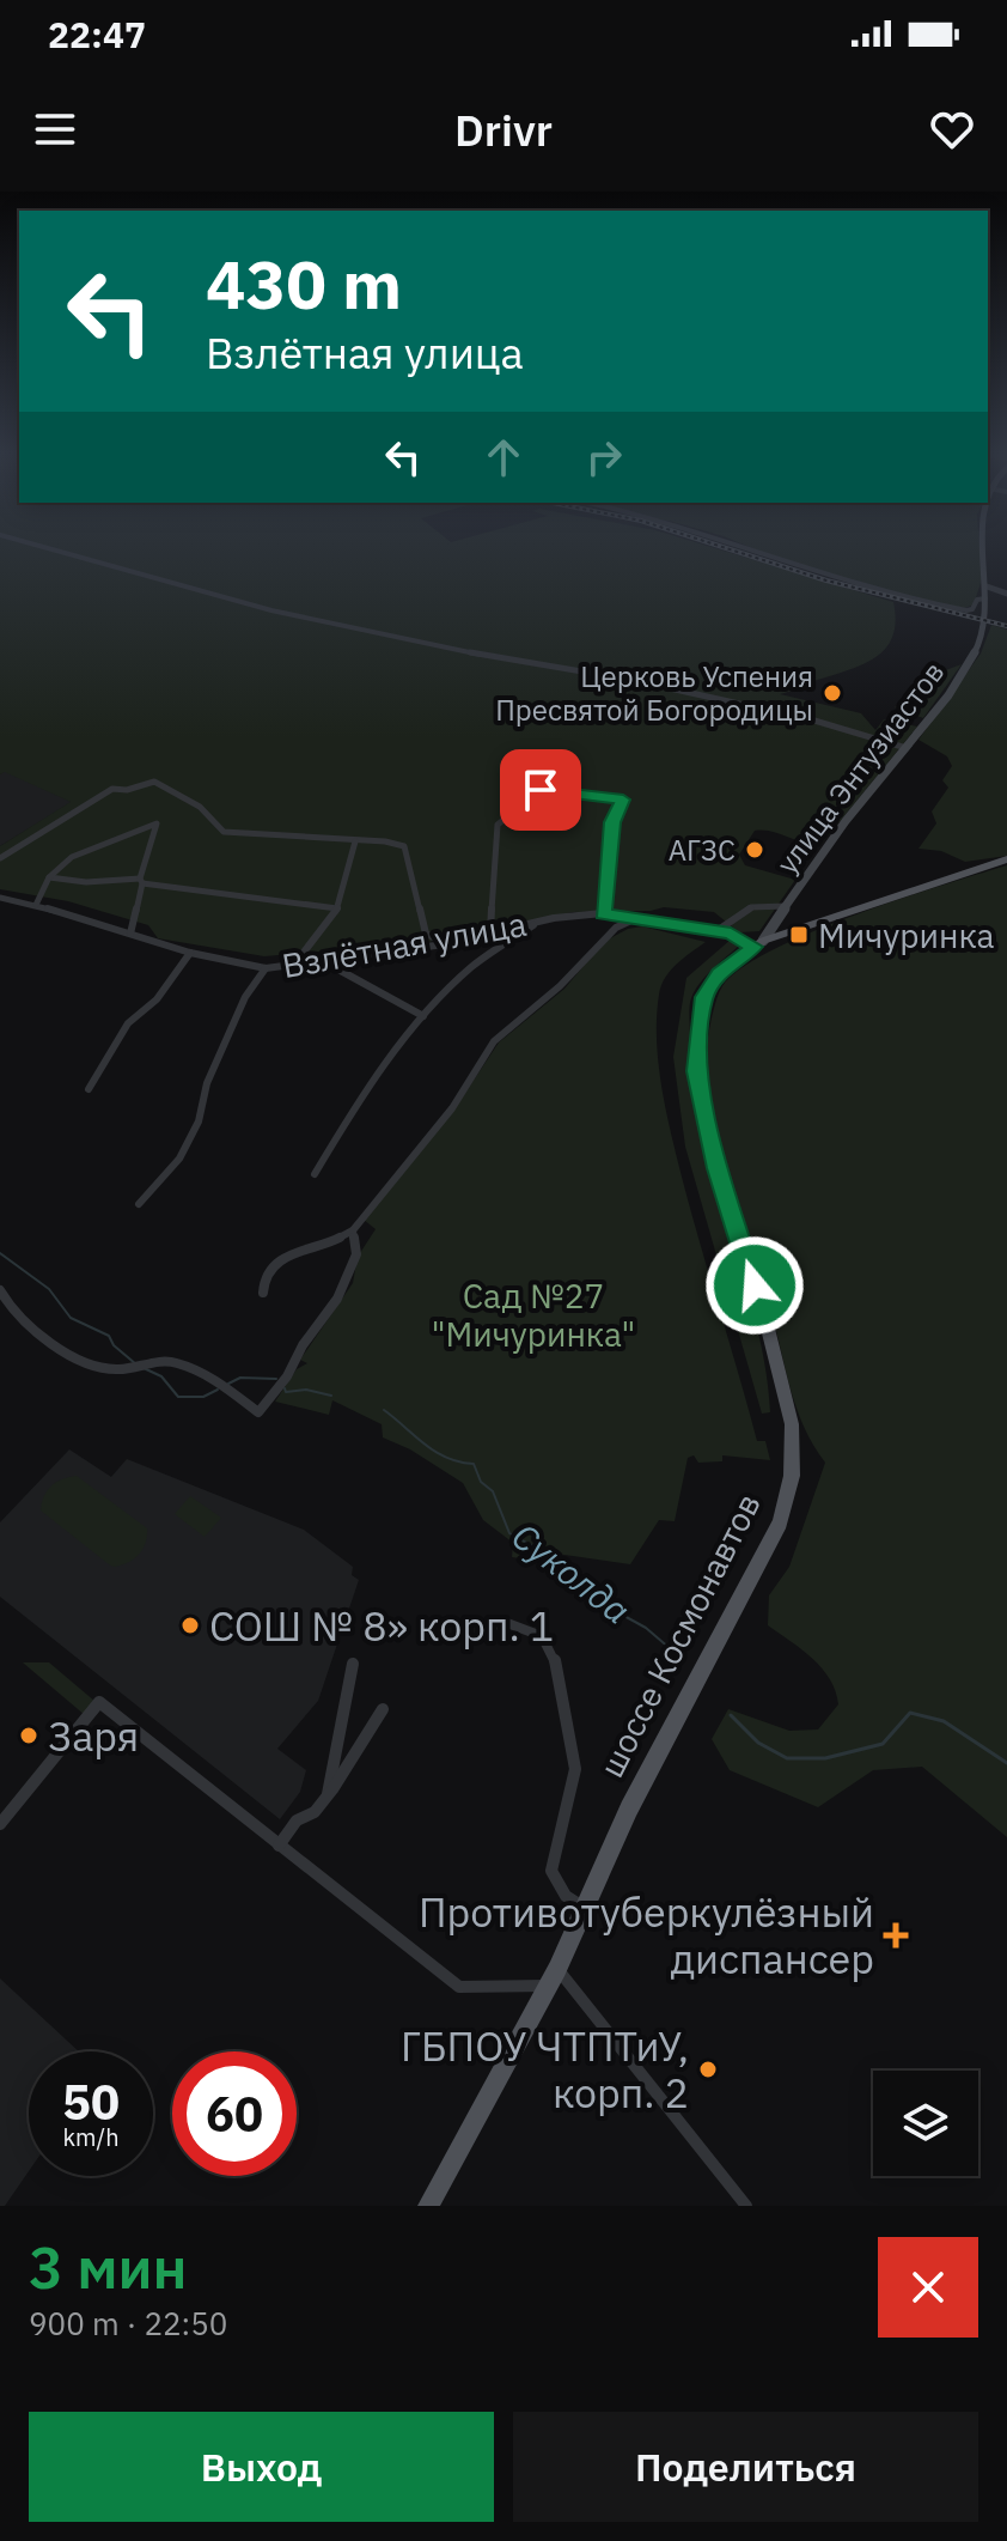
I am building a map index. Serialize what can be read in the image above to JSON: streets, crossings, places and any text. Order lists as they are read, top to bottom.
{
  "streets": {
    "main road": ["улица Энтузиастов", "шоссе Космонавтов"],
    "street": ["Взлётная улица"]
  },
  "crossings": [
    ["улица Энтузиастов", "Взлётная улица"],
    ["улица Энтузиастов", "шоссе Космонавтов"],
    ["Взлётная улица", "шоссе Космонавтов"]
  ],
  "water": ["Суколда"],
  "parks": ["Сад №27 \"Мичуринка\""],
  "places": {
    "other": [
      "Церковь Успения Пресвятой Богородицы",
      "АГЗС",
      "СОШ № 8» корп. 1",
      "Заря",
      "ГБПОУ ЧТПТиУ, корп. 2"
    ],
    "transit": ["Мичуринка"],
    "health": ["Противотуберкулёзный диспансер"]
  },
  "page": {
    "status": "22:47",
    "header": "Drivr",
    "turn": ["430 m", "Взлётная улица"],
    "speed": "50 km/h",
    "limit": "60",
    "heading": ["3 мин", "900 m · 22:50"],
    "buttons": ["Выход", "Поделиться"]
  }
}
